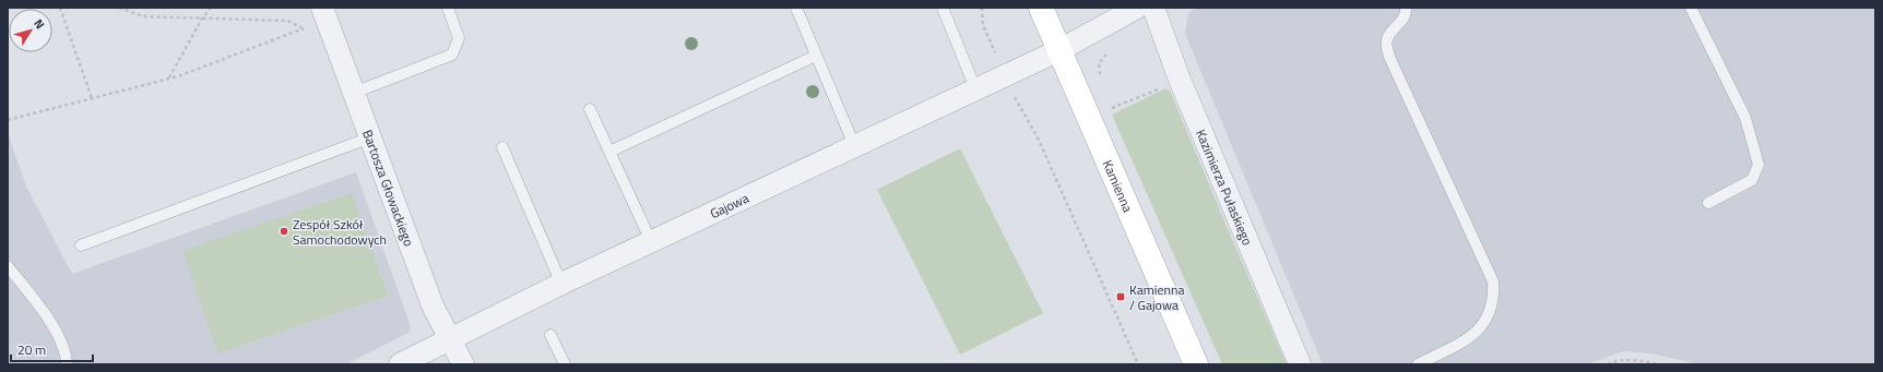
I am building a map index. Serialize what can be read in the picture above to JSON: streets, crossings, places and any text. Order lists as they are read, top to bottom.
{
  "streets": {
    "main road": ["Kamienna"],
    "street": ["Kazimierza Pułaskiego", "Bartosza Głowackiego", "Gajowa"]
  },
  "crossings": [
    ["Kamienna", "Gajowa"],
    ["Bartosza Głowackiego", "Gajowa"]
  ],
  "places": {
    "other": ["Zespół Szkół Samochodowych"],
    "transit": ["Kamienna / Gajowa"]
  },
  "scale_bar": "20 m",
  "north": "top right"
}
